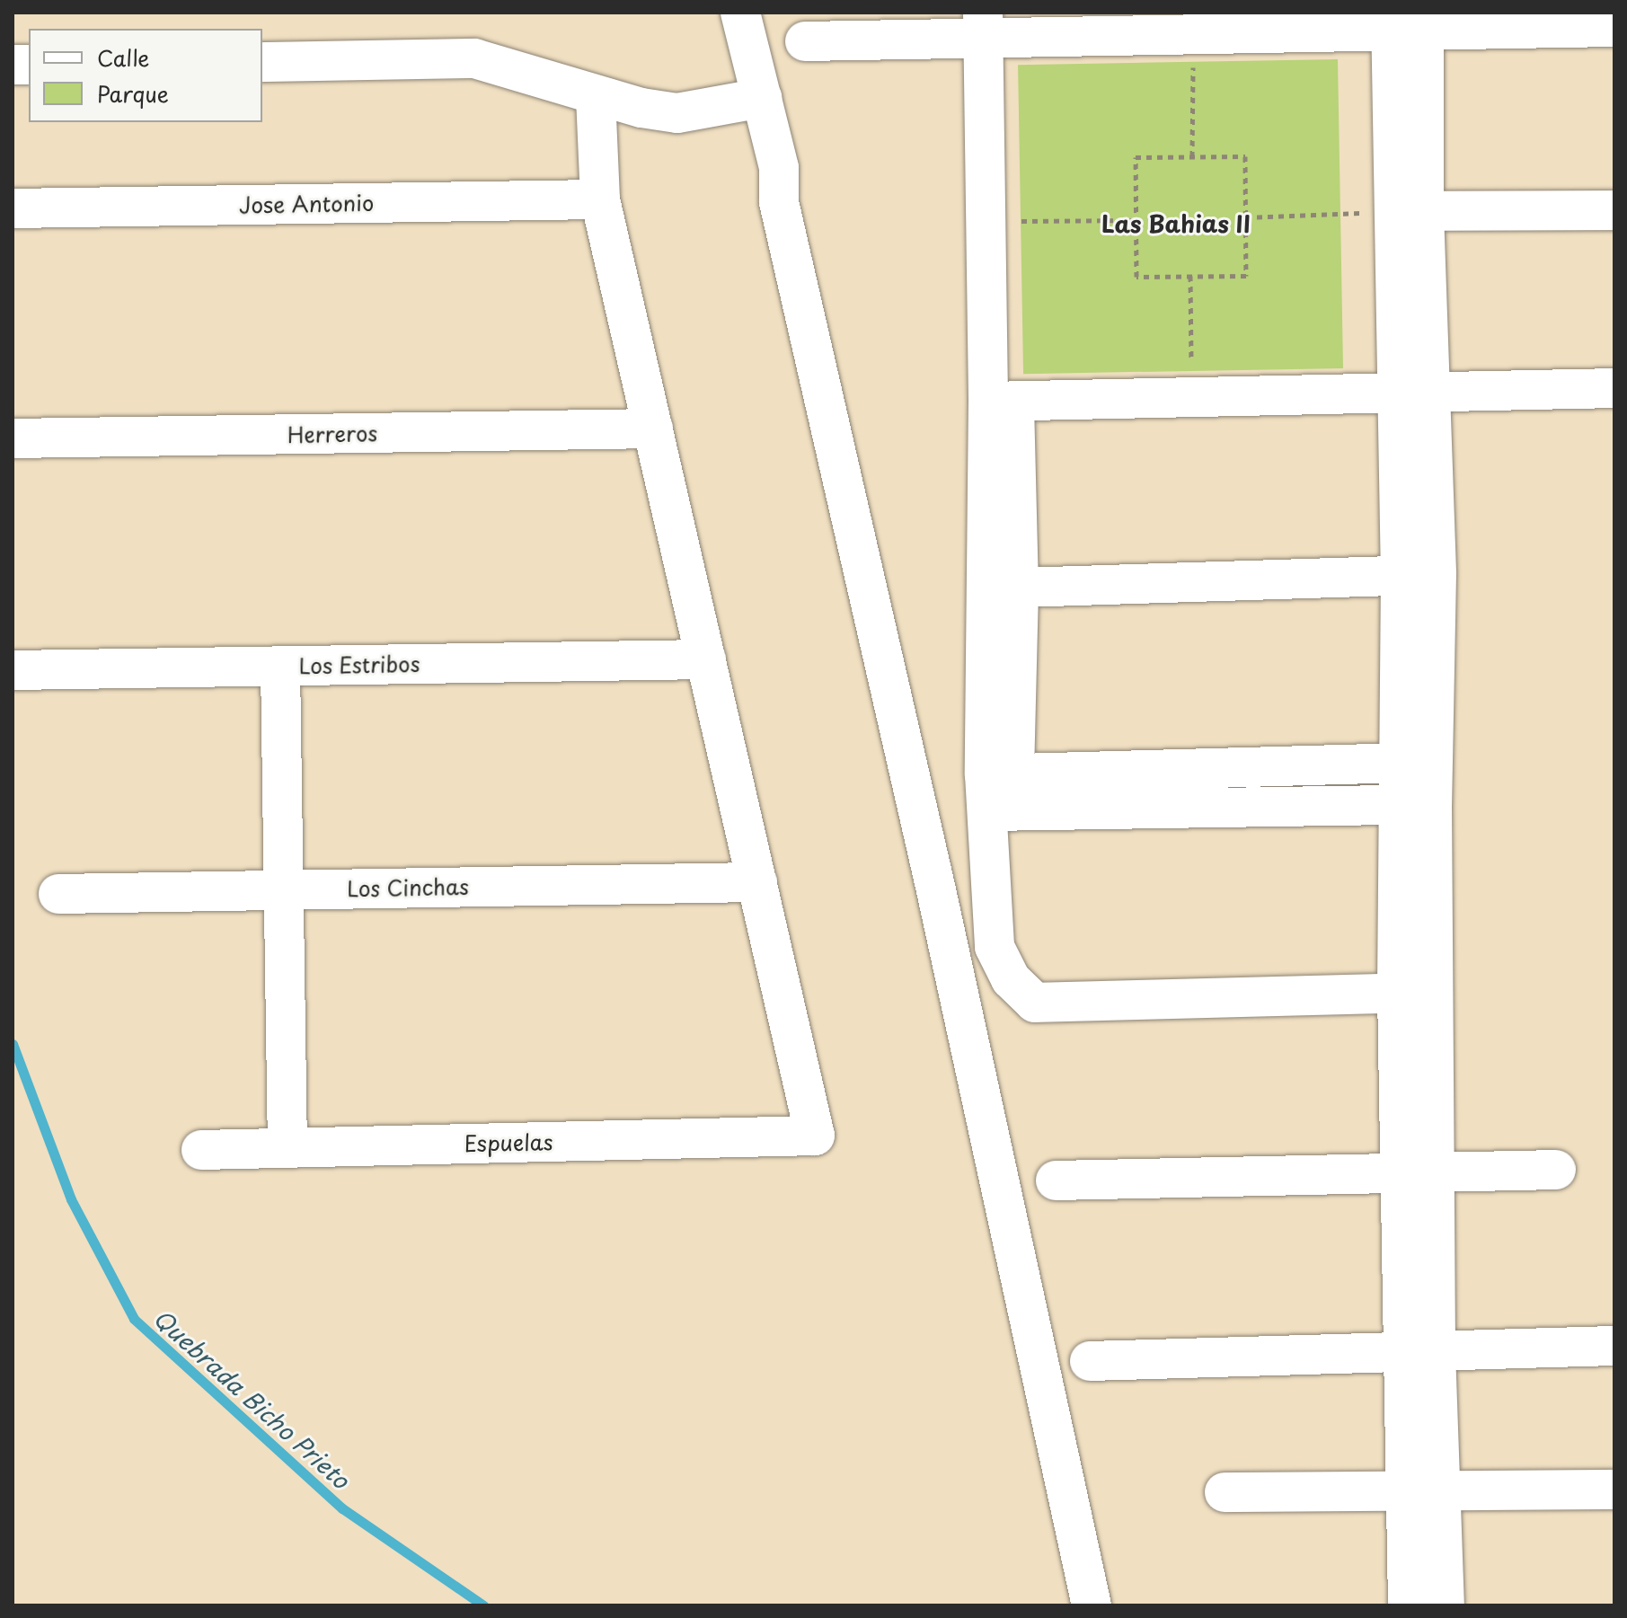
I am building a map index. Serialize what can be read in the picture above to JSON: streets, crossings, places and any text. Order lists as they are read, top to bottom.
{
  "streets": {
    "street": [
      "Jose Antonio",
      "Herreros",
      "Los Estribos",
      "Los Cinchas",
      "Espuelas"
    ]
  },
  "crossings": [
    ["Los Cinchas", "Espuelas"]
  ],
  "districts": ["Las Bahias II"],
  "water": ["Quebrada Bicho Prieto"],
  "legend": ["Calle", "Parque"]
}
